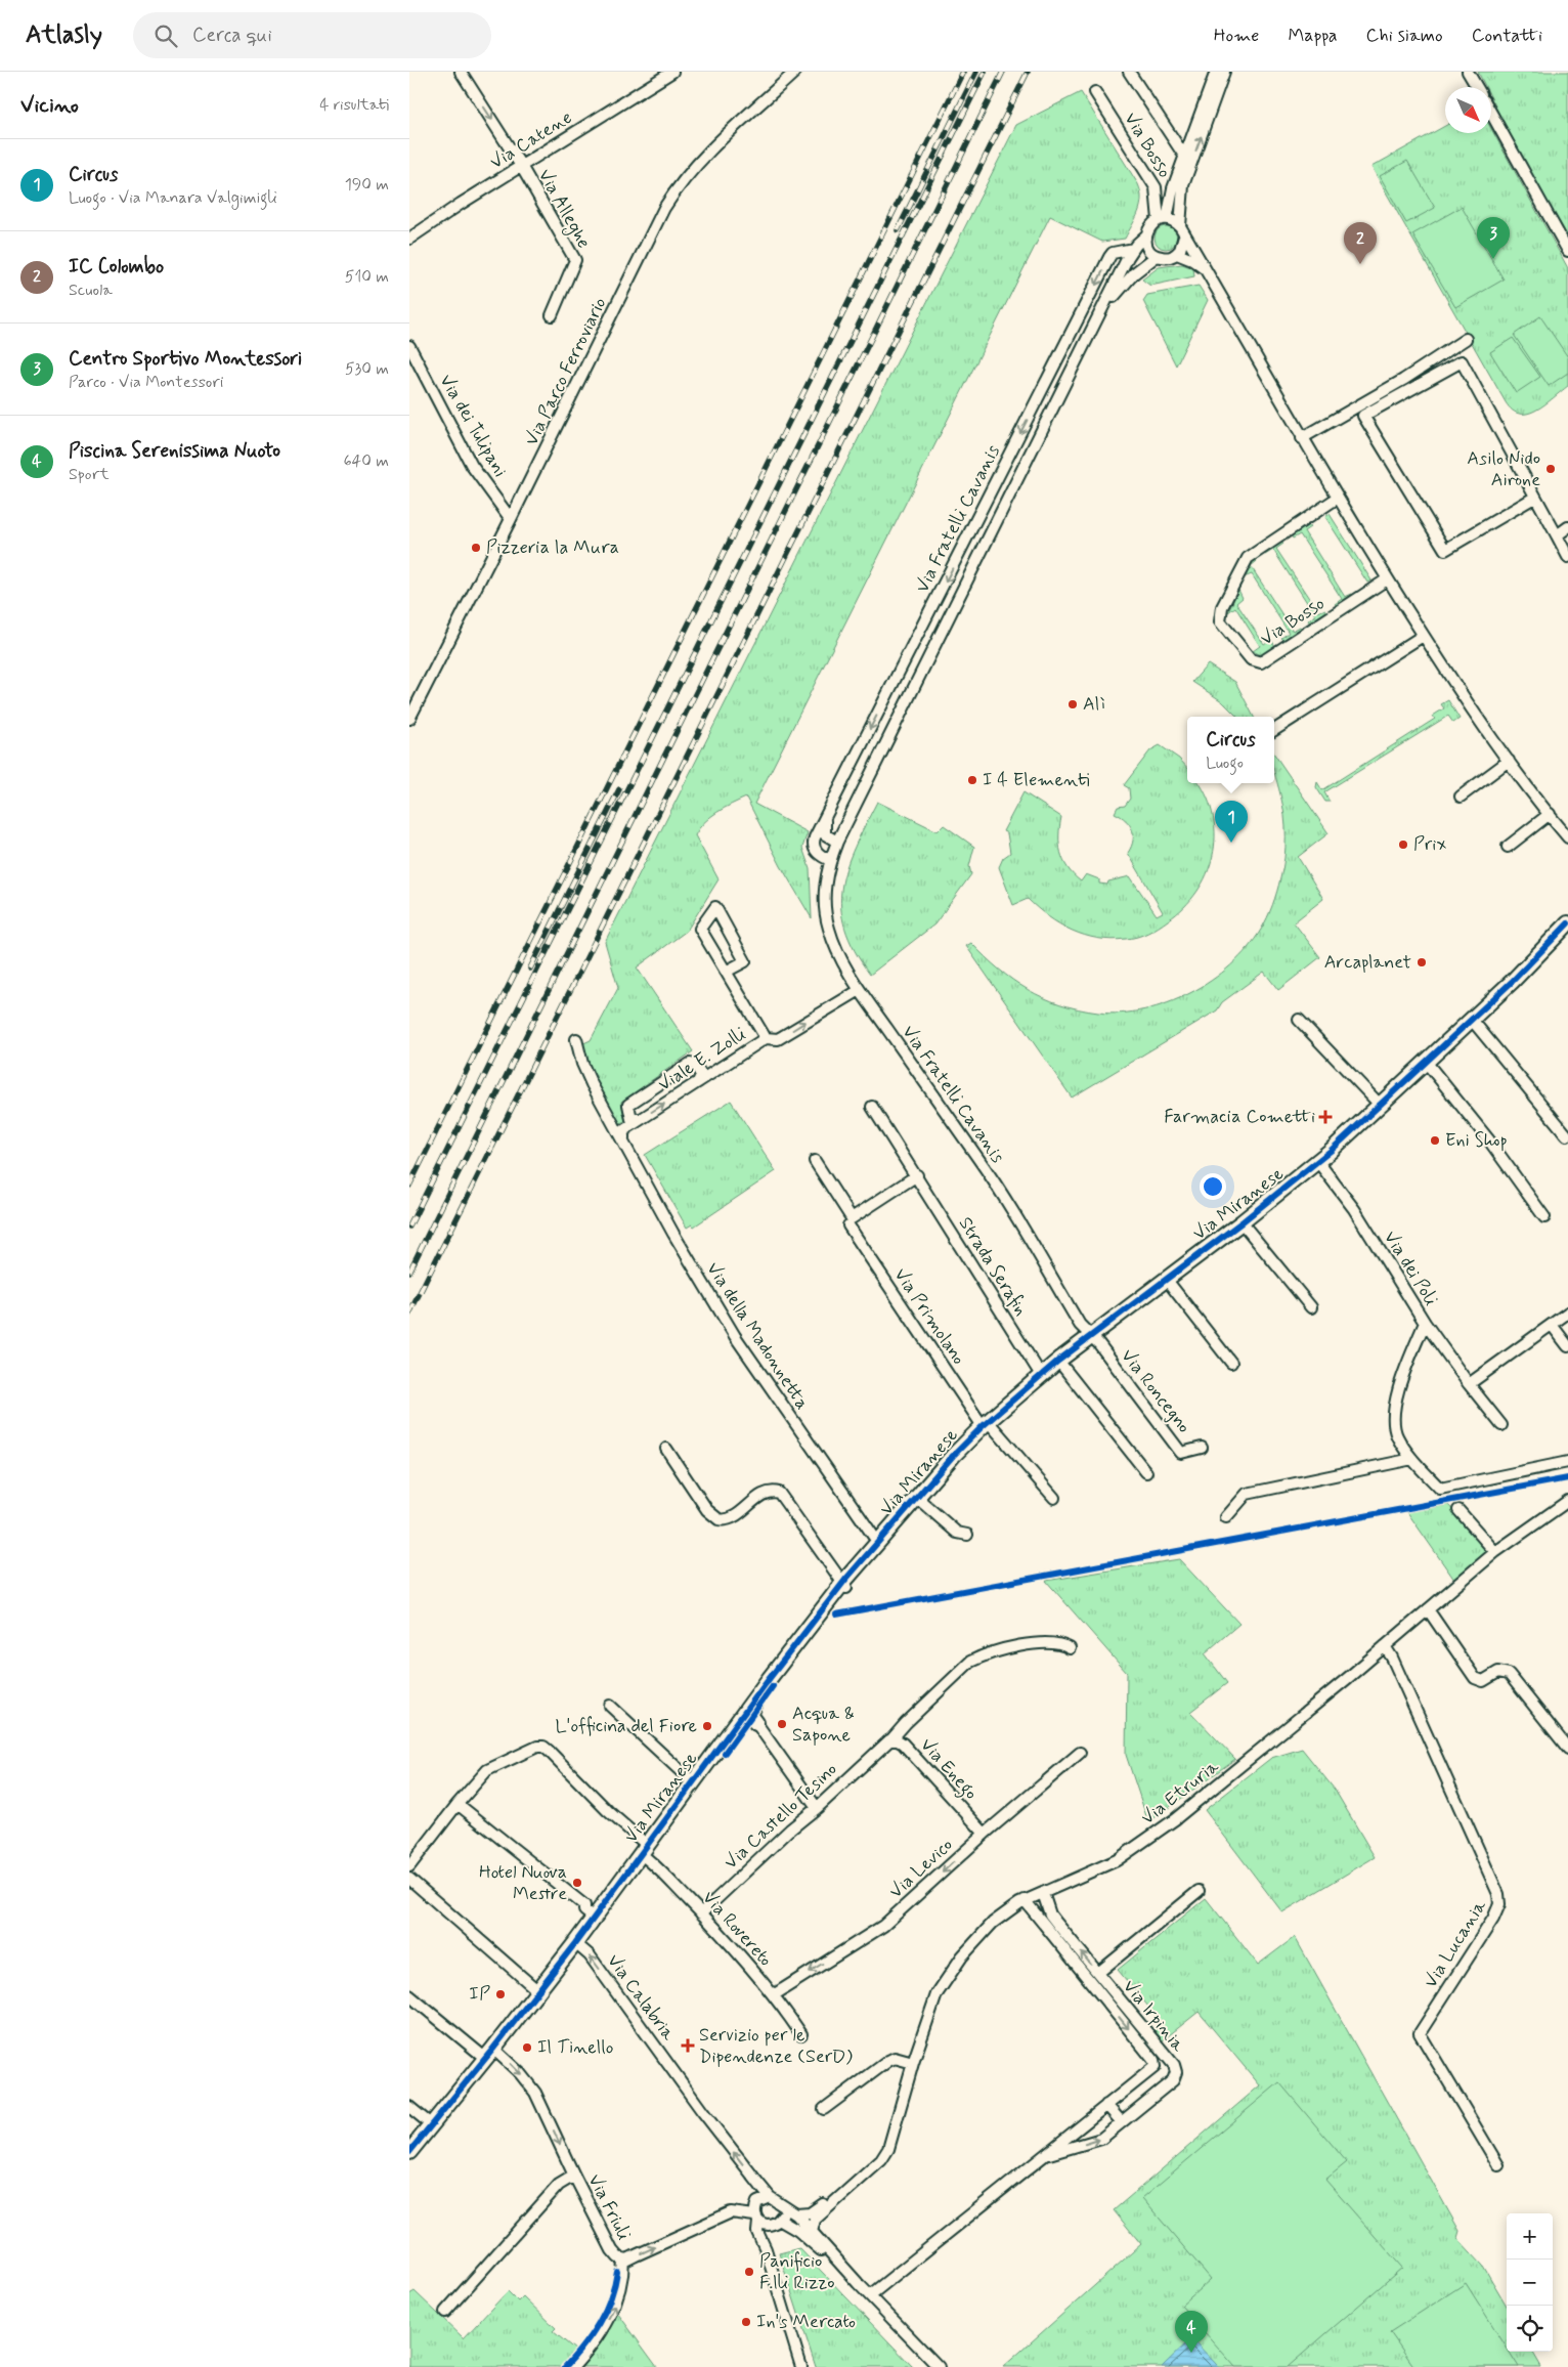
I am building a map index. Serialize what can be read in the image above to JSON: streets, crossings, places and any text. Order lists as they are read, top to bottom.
{
  "streets": {
    "street": [
      "Via Catene",
      "Via Bosso",
      "Via Alleghe",
      "Via Parco Ferroviario",
      "Via dei Tulipani",
      "Via Fratelli Cavanis",
      "Viale E. Zolli",
      "Via Miranese",
      "Strada Serafin",
      "Via dei Poli",
      "Via Primolano",
      "Via della Madonnetta",
      "Via Roncegno",
      "Via Enego",
      "Via Etruria",
      "Via Castello Tesino",
      "Via Levico",
      "Via Rovereto",
      "Via Lucania",
      "Via Calabria",
      "Via Irpinia",
      "Via Friuli"
    ]
  },
  "crossings": [
    ["Via Catene", "Via Alleghe"],
    ["Via Bosso", "Via Fratelli Cavanis"],
    ["Via Parco Ferroviario", "Via dei Tulipani"],
    ["Via Fratelli Cavanis", "Viale E. Zolli"],
    ["Via Fratelli Cavanis", "Via Miranese"],
    ["Via Fratelli Cavanis", "Via Roncegno"],
    ["Viale E. Zolli", "Via della Madonnetta"],
    ["Via Miranese", "Strada Serafin"],
    ["Via Miranese", "Via dei Poli"],
    ["Via Miranese", "Via Primolano"],
    ["Via Miranese", "Via della Madonnetta"],
    ["Via Miranese", "Via Roncegno"],
    ["Via Miranese", "Via Rovereto"],
    ["Via Enego", "Via Castello Tesino"],
    ["Via Enego", "Via Levico"],
    ["Via Etruria", "Via Lucania"],
    ["Via Etruria", "Via Calabria"],
    ["Via Etruria", "Via Irpinia"],
    ["Via Castello Tesino", "Via Rovereto"],
    ["Via Levico", "Via Rovereto"],
    ["Via Calabria", "Via Irpinia"],
    ["Via Calabria", "Via Friuli"]
  ],
  "one_way": [
    "Via Alleghe",
    "Viale E. Zolli",
    "Via Levico",
    "Via Calabria"
  ],
  "places": {
    "other": [
      "Asilo Nido Airone",
      "Pizzeria la Mura",
      "Alì",
      "I 4 Elementi",
      "Prix",
      "Arcaplanet",
      "Eni Shop",
      "Acqua & Sapone",
      "L'officina del Fiore",
      "Hotel Nuova Mestre",
      "IP",
      "Il Tinello",
      "Panificio F.lli Rizzo",
      "In's Mercato"
    ],
    "health": ["Farmacia Cometti", "Servizio per le Dipendenze (SerD)"]
  },
  "north": "bottom right",
  "page": {
    "header": "Atlasly",
    "search": "Cerca qui",
    "nav": [
      "Home",
      "Mappa",
      "Chi siamo",
      "Contatti"
    ],
    "heading": ["Vicino", "4 risultati"],
    "list": [
      {
        "mark": "1",
        "name": "Circus",
        "note": "Luogo · Via Manara Valgimigli",
        "value": "190 m"
      },
      {
        "mark": "2",
        "name": "IC Colombo",
        "note": "Scuola",
        "value": "510 m"
      },
      {
        "mark": "3",
        "name": "Centro Sportivo Montessori",
        "note": "Parco · Via Montessori",
        "value": "530 m"
      },
      {
        "mark": "4",
        "name": "Piscina Serenissima Nuoto",
        "note": "Sport",
        "value": "640 m"
      }
    ],
    "pins": [
      "3",
      "2",
      "1",
      "4"
    ],
    "popup": ["Circus", "Luogo"],
    "map_buttons": ["+", "−"]
  }
}
